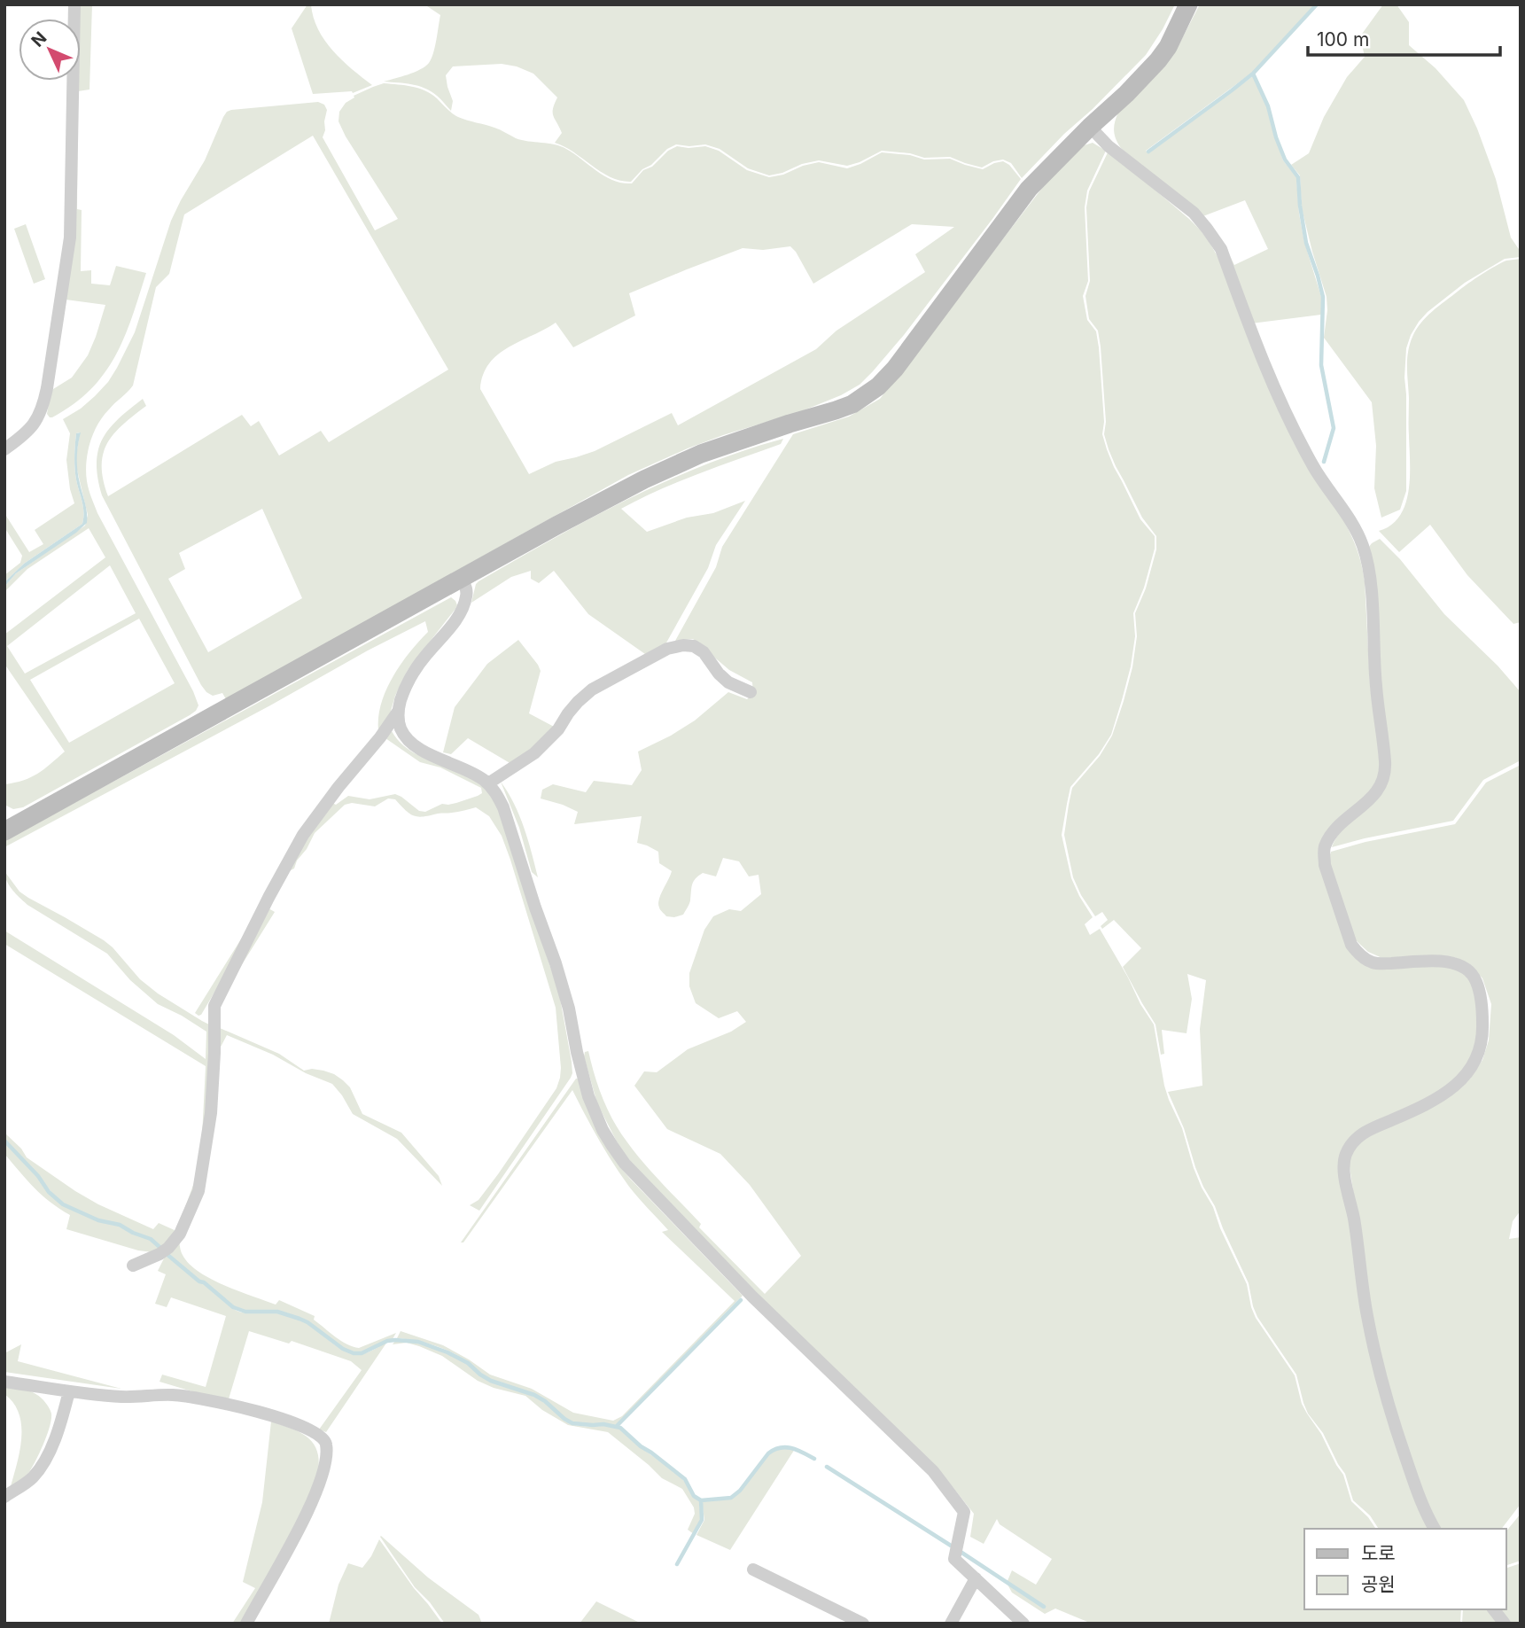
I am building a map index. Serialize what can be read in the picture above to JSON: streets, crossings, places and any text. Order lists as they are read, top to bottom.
{
  "legend": ["도로", "공원"],
  "scale_bar": "100 m",
  "north": "top left"
}
